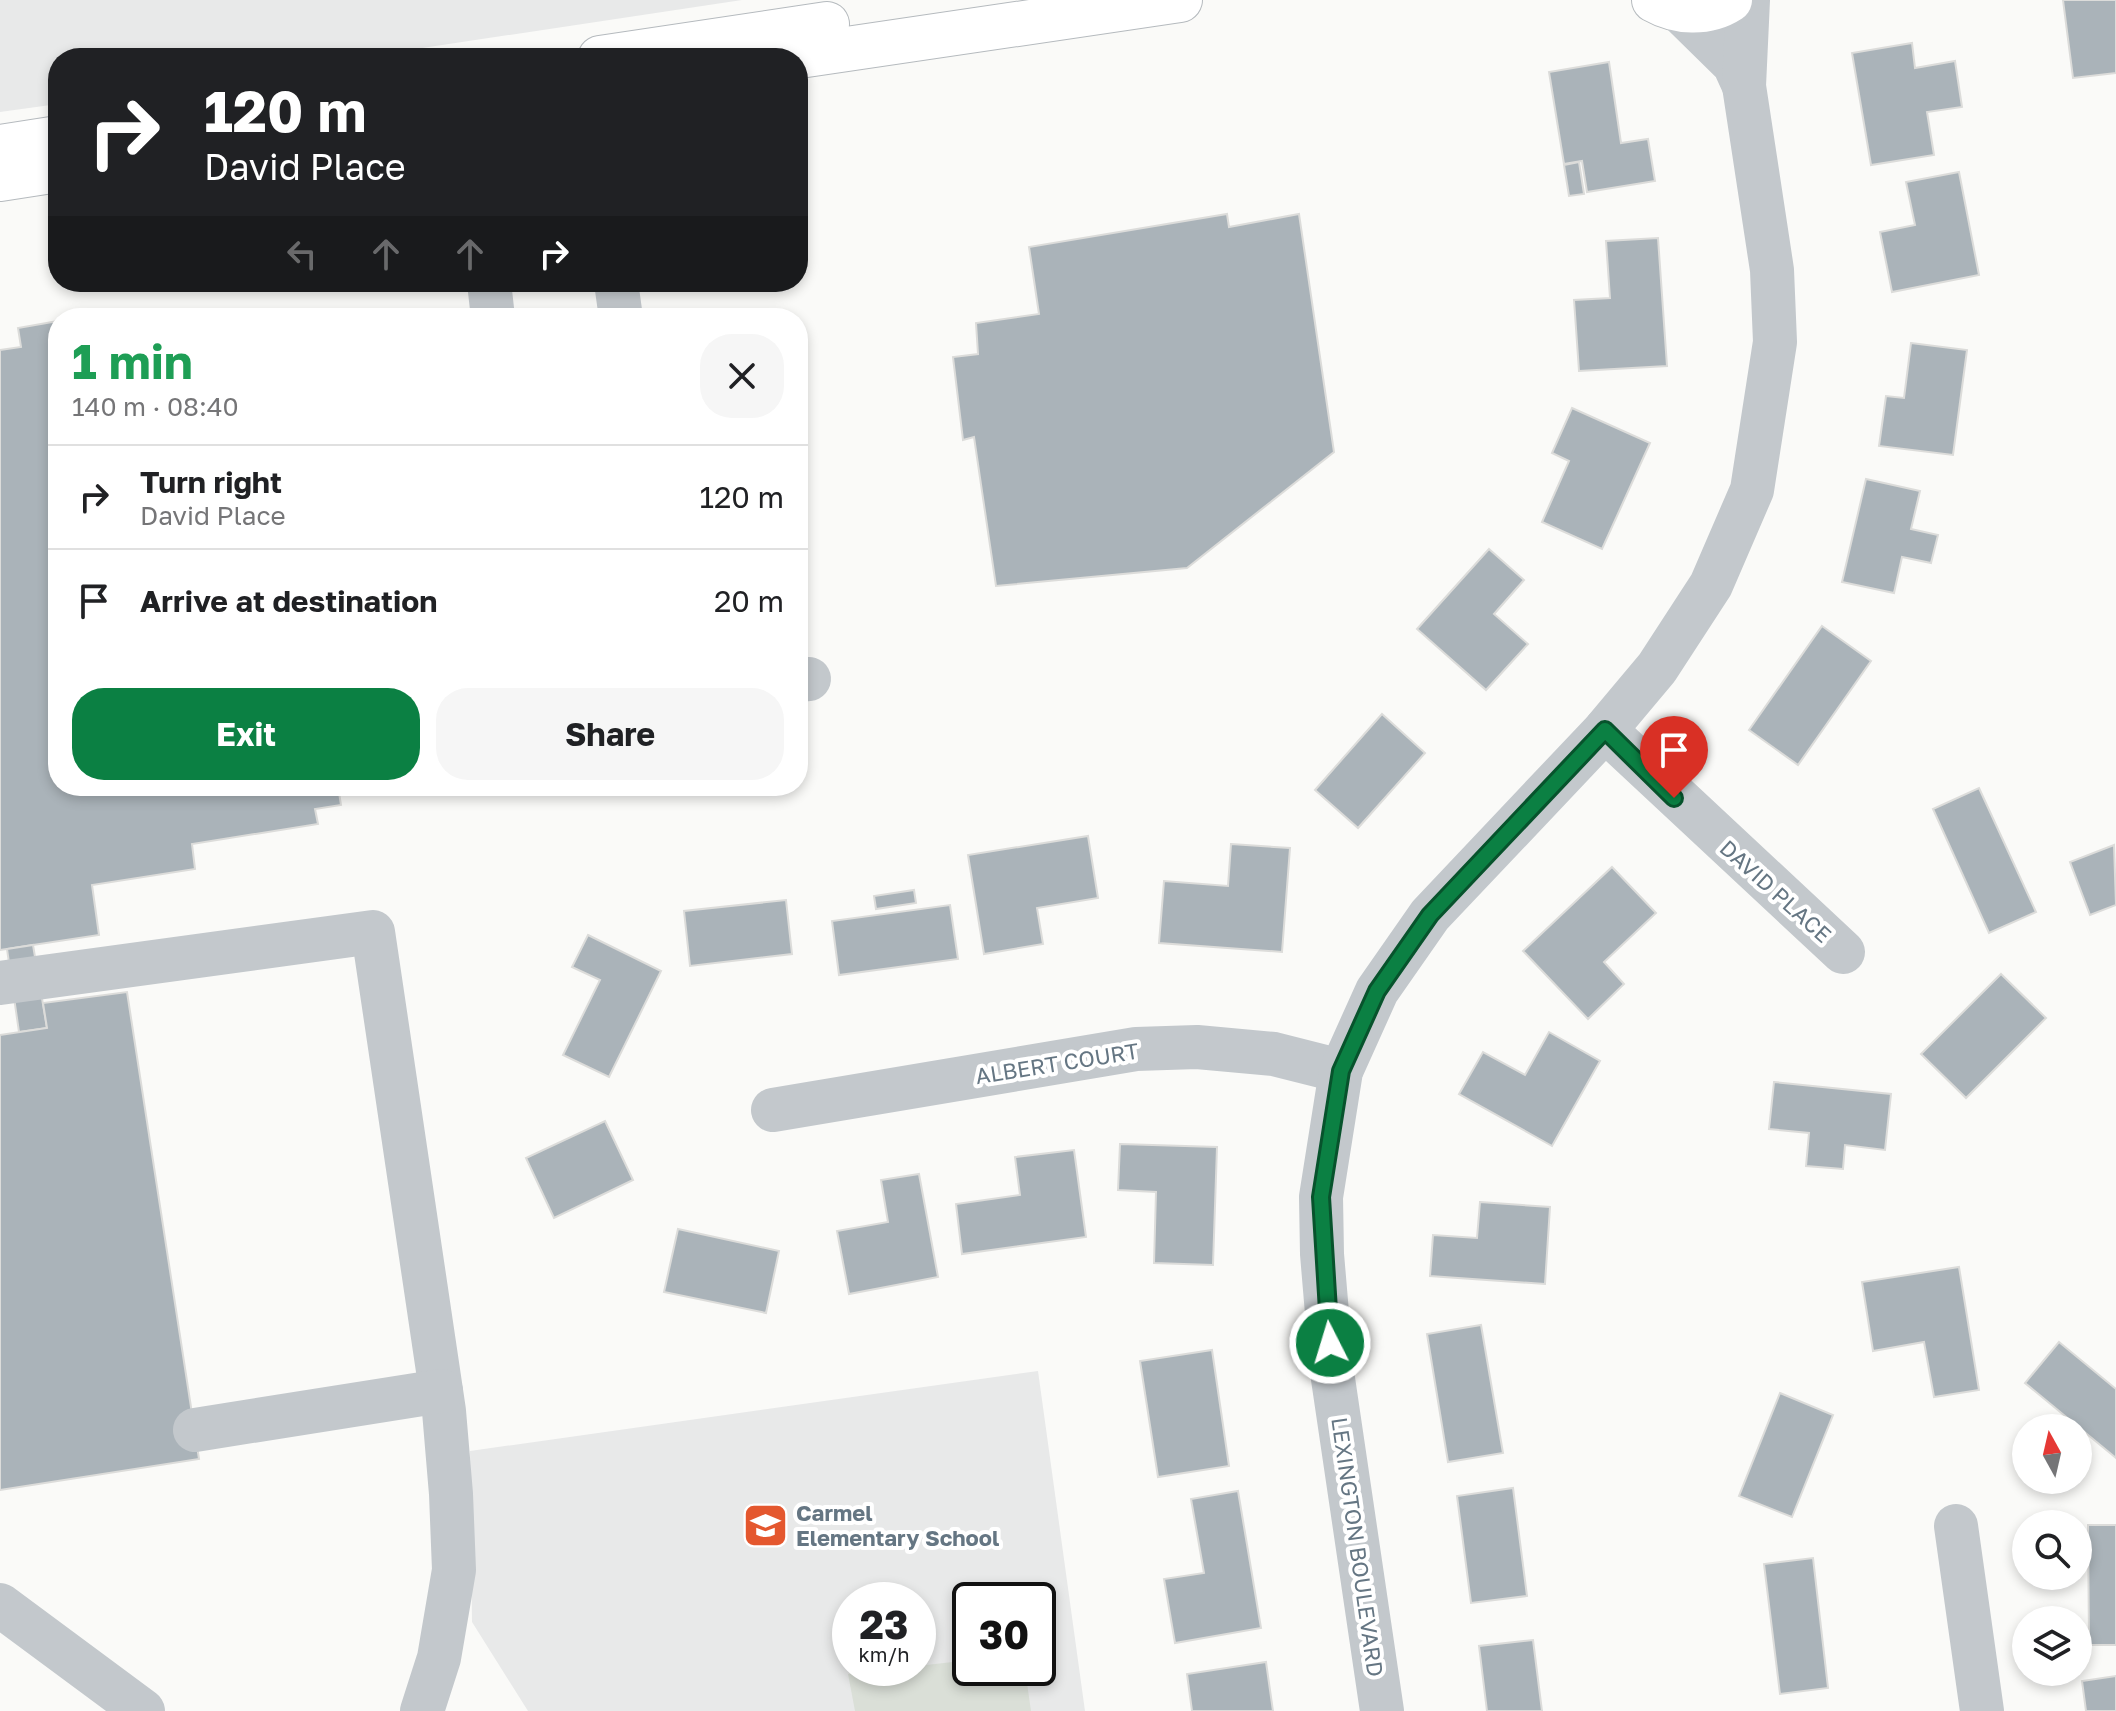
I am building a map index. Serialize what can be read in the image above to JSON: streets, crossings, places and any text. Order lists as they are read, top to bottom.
{
  "streets": {
    "street": ["DAVID PLACE", "ALBERT COURT", "LEXINGTON BOULEVARD"]
  },
  "crossings": [
    ["DAVID PLACE", "LEXINGTON BOULEVARD"],
    ["ALBERT COURT", "LEXINGTON BOULEVARD"]
  ],
  "places": {
    "school or university": ["Carmel Elementary School"]
  },
  "north": "top",
  "page": {
    "turn": ["120 m", "David Place"],
    "heading": ["1 min", "140 m · 08:40"],
    "list": [
      {
        "name": "Turn right",
        "note": "David Place",
        "value": "120 m"
      },
      {
        "name": "Arrive at destination",
        "value": "20 m"
      }
    ],
    "buttons": ["Exit", "Share"],
    "speed": "23 km/h",
    "limit": "30"
  }
}
